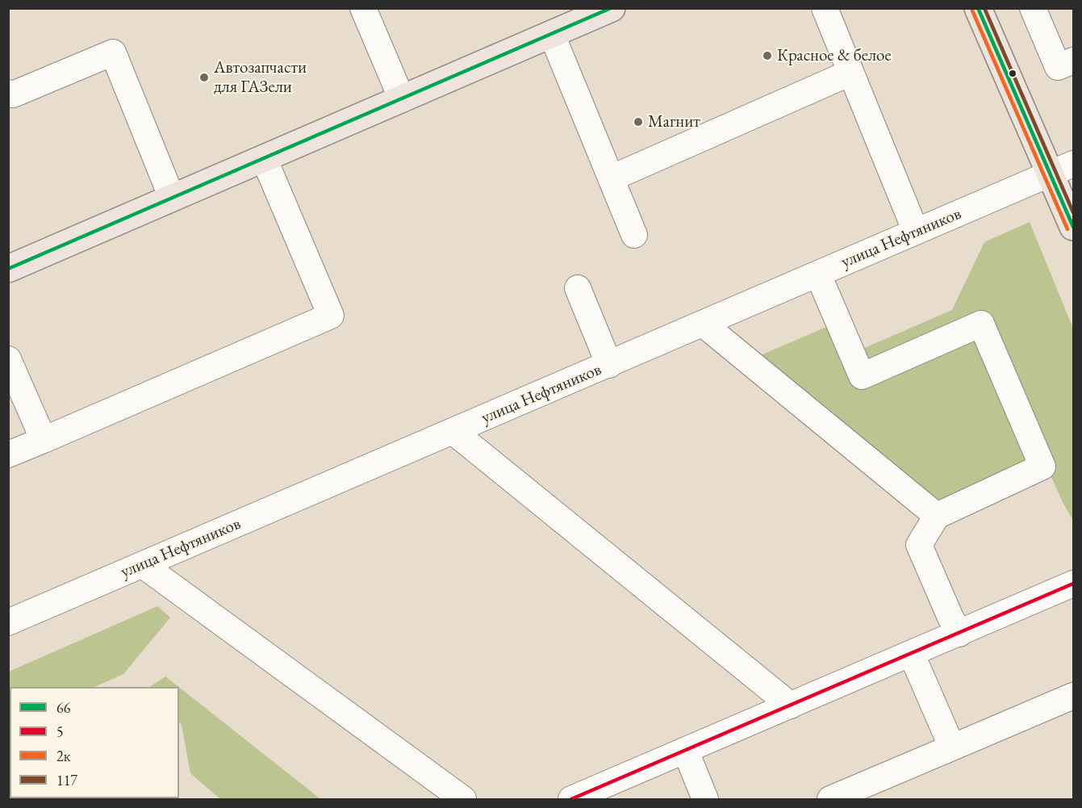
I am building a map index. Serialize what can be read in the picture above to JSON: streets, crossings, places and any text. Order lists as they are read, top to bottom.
{
  "streets": {
    "street": ["улица Нефтяников"]
  },
  "places": ["Красное & белое", "Автозапчасти для ГАЗели", "Магнит"],
  "lines": [
    "transit line 66",
    "transit line 117",
    "transit line 2к",
    "transit line 5"
  ],
  "legend": [
    "66",
    "5",
    "2к",
    "117"
  ]
}
